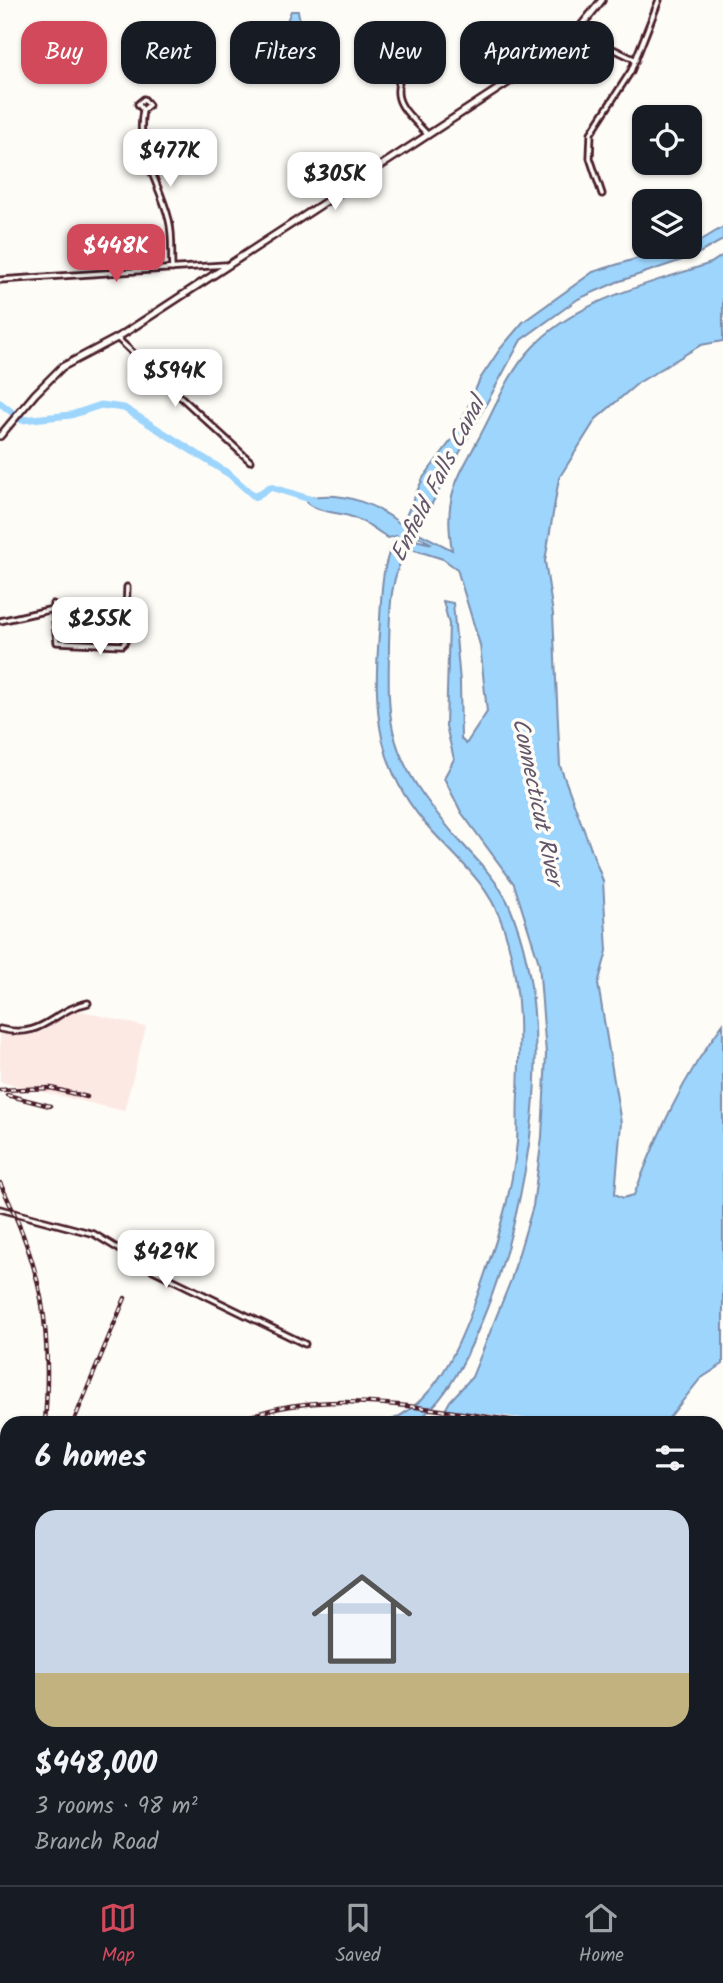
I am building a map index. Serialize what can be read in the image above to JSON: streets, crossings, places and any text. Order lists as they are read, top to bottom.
{
  "water": ["Enfield Falls Canal", "Connecticut River"],
  "page": {
    "chip": [
      "Buy",
      "Rent",
      "Filters",
      "New",
      "Apartment"
    ],
    "price": [
      "$477K",
      "$305K",
      "$448K",
      "$594K",
      "$255K",
      "$429K"
    ],
    "heading": "6 homes",
    "list": [
      {
        "name": "$448,000",
        "note": "3 rooms · 98 m² · Branch Road"
      }
    ],
    "tabs": ["Map", "Saved", "Home"]
  }
}
